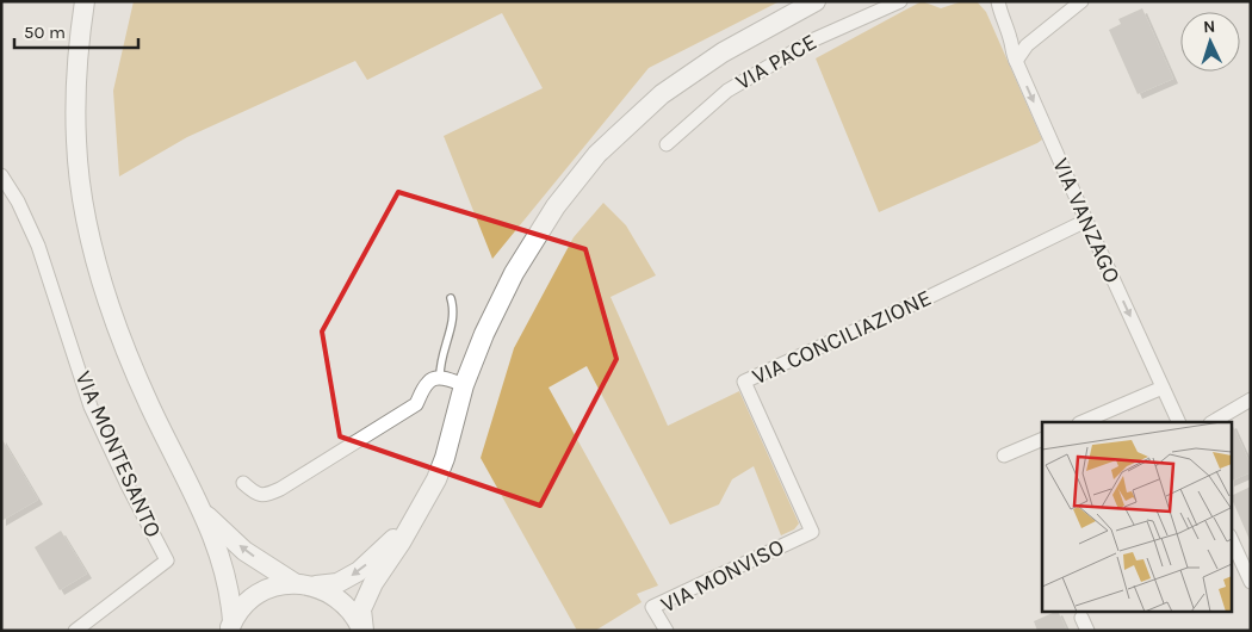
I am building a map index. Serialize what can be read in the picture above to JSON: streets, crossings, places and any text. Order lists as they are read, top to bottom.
{
  "streets": {
    "street": [
      "VIA PACE",
      "VIA VANZAGO",
      "VIA CONCILIAZIONE",
      "VIA MONTESANTO",
      "VIA MONVISO"
    ]
  },
  "crossings": [
    ["VIA VANZAGO", "VIA CONCILIAZIONE"],
    ["VIA CONCILIAZIONE", "VIA MONVISO"]
  ],
  "one_way": ["VIA VANZAGO"],
  "scale_bar": "50 m",
  "north": "top"
}
